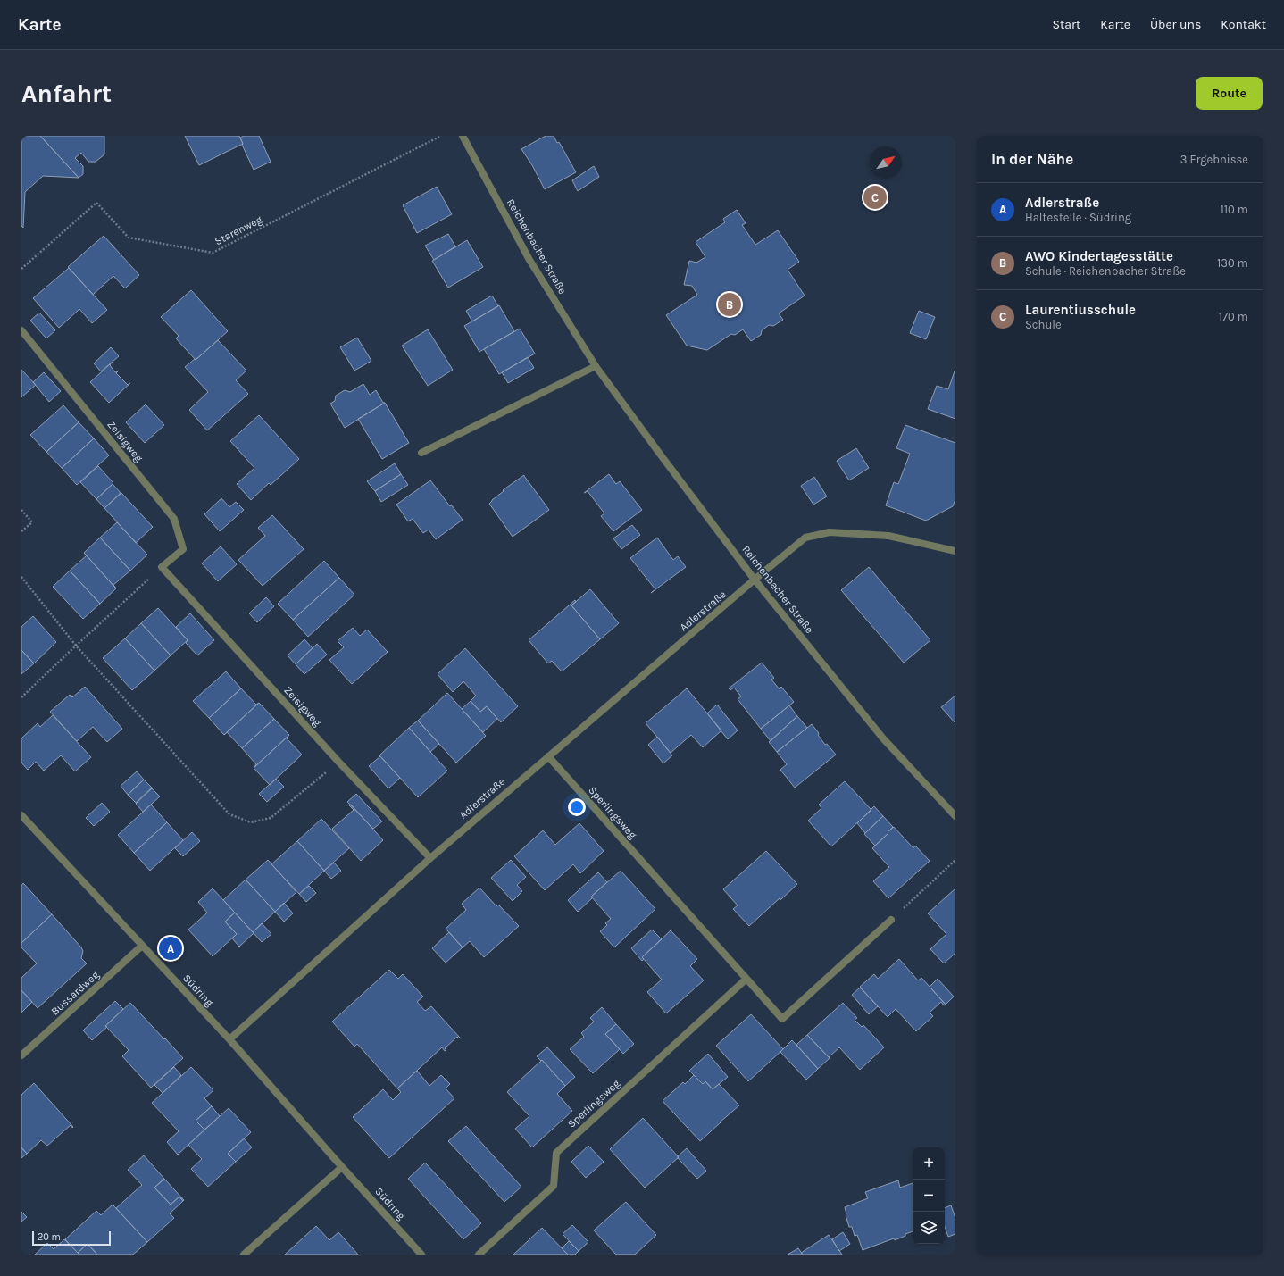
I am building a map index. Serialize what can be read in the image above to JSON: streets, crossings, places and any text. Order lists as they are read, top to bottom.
{
  "streets": {
    "street": [
      "Reichenbacher Straße",
      "Zeisigweg",
      "Adlerstraße",
      "Sperlingsweg",
      "Südring",
      "Bussardweg"
    ],
    "path": ["Starenweg"]
  },
  "crossings": [
    ["Reichenbacher Straße", "Adlerstraße"],
    ["Zeisigweg", "Adlerstraße"],
    ["Adlerstraße", "Sperlingsweg"],
    ["Adlerstraße", "Südring"],
    ["Südring", "Bussardweg"]
  ],
  "scale_bar": "20 m",
  "north": "top right",
  "page": {
    "header": "Karte",
    "nav": [
      "Start",
      "Karte",
      "Über uns",
      "Kontakt"
    ],
    "buttons": "Route",
    "title": "Anfahrt",
    "heading": ["In der Nähe", "3 Ergebnisse"],
    "list": [
      {
        "mark": "A",
        "name": "Adlerstraße",
        "note": "Haltestelle · Südring",
        "value": "110 m"
      },
      {
        "mark": "B",
        "name": "AWO Kindertagesstätte",
        "note": "Schule · Reichenbacher Straße",
        "value": "130 m"
      },
      {
        "mark": "C",
        "name": "Laurentiusschule",
        "note": "Schule",
        "value": "170 m"
      }
    ],
    "pins": ["C", "B", "A"],
    "map_buttons": ["+", "−"],
    "scale": "20 m"
  }
}
